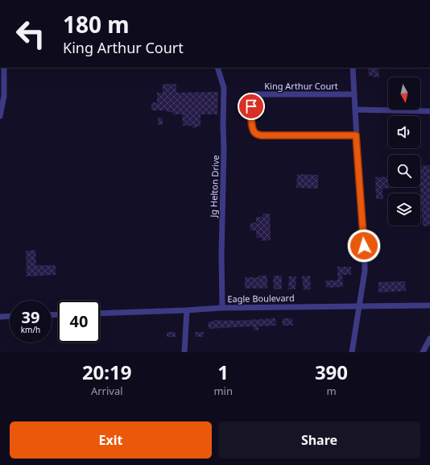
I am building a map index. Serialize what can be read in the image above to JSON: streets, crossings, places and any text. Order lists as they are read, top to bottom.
{
  "streets": {
    "street": ["King Arthur Court", "Jg Helton Drive", "Eagle Boulevard"]
  },
  "crossings": [
    ["Jg Helton Drive", "Eagle Boulevard"]
  ],
  "north": "bottom",
  "page": {
    "turn": ["180 m", "King Arthur Court"],
    "speed": "39 km/h",
    "limit": "40",
    "eta": [
      "20:19",
      "Arrival",
      "1",
      "min",
      "390",
      "m"
    ],
    "buttons": ["Exit", "Share"]
  }
}
